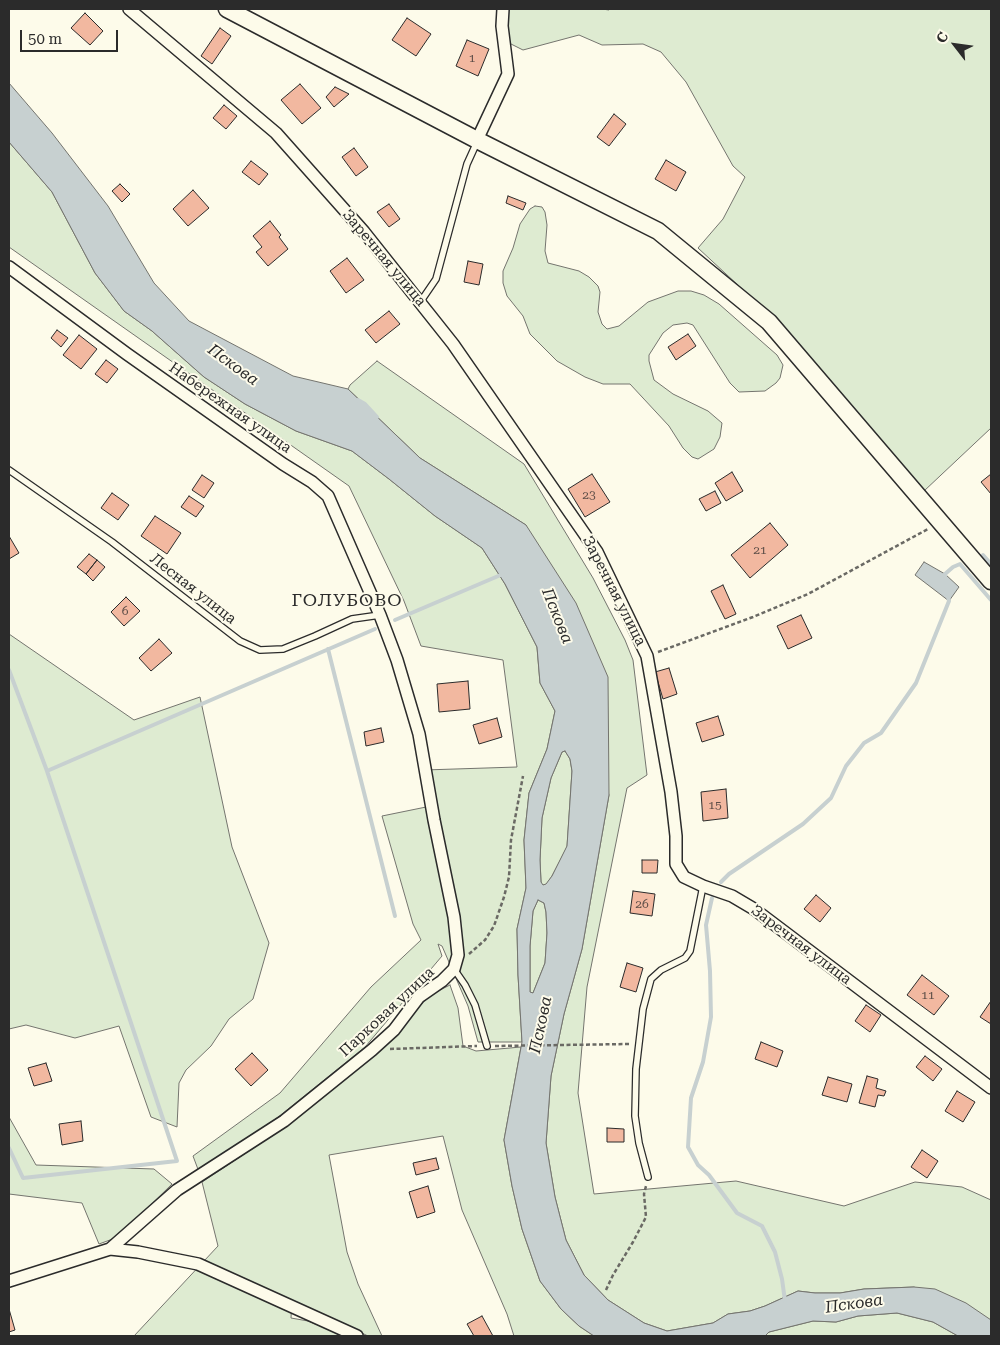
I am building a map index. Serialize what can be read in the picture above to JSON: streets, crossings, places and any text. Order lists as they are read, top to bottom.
{
  "streets": {
    "street": ["Заречная улица", "Набережная улица", "Парковая улица"],
    "lane": ["Лесная улица"]
  },
  "crossings": [
    ["Набережная улица", "Лесная улица"],
    ["Набережная улица", "Парковая улица"],
    ["Лесная улица", "Парковая улица"]
  ],
  "districts": ["ГОЛУБОВО"],
  "water": ["Пскова"],
  "house_numbers": [
    "1",
    "23",
    "21",
    "6",
    "15",
    "26",
    "11"
  ],
  "scale_bar": "50 m",
  "north": "top left"
}
